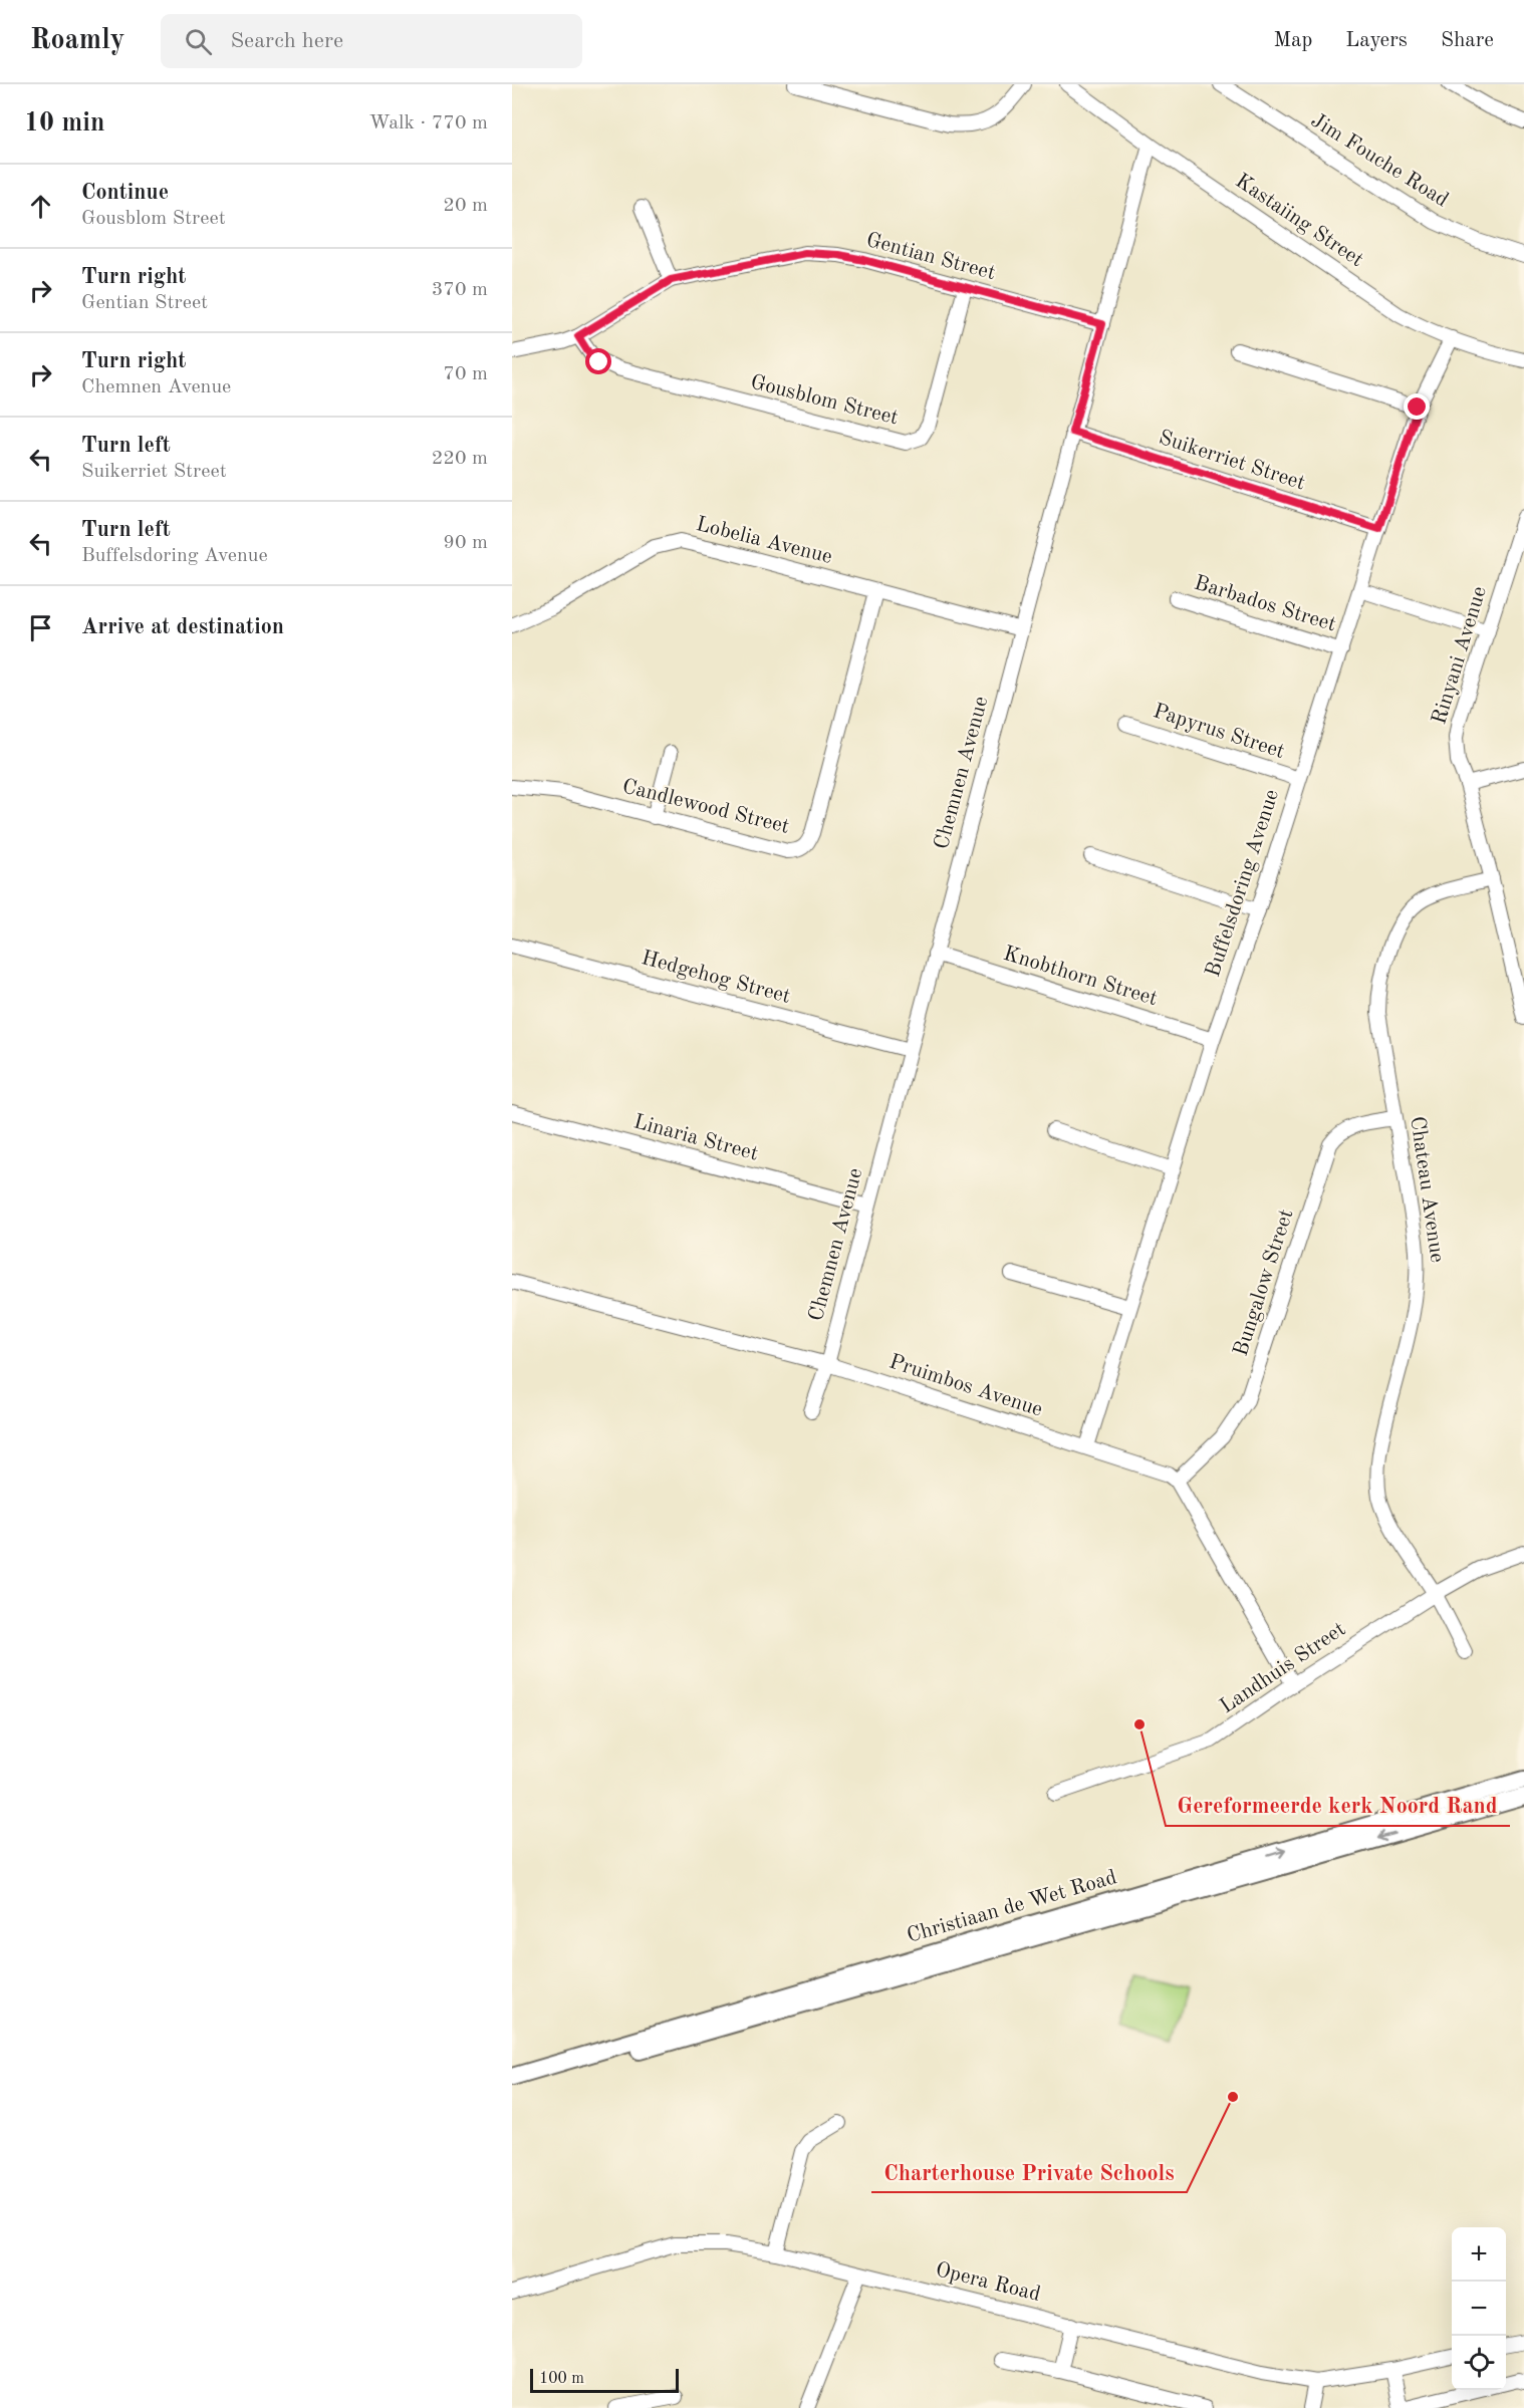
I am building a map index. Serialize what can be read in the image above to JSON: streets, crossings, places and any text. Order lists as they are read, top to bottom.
{
  "streets": {
    "main road": ["Christiaan de Wet Road"],
    "street": [
      "Jim Fouche Road",
      "Kastaiing Street",
      "Gentian Street",
      "Gousblom Street",
      "Suikerriet Street",
      "Lobelia Avenue",
      "Barbados Street",
      "Rinyani Avenue",
      "Papyrus Street",
      "Chemnen Avenue",
      "Candlewood Street",
      "Buffelsdoring Avenue",
      "Knobthorn Street",
      "Hedgehog Street",
      "Linaria Street",
      "Chateau Avenue",
      "Bungalow Street",
      "Pruimbos Avenue",
      "Landhuis Street",
      "Opera Road"
    ]
  },
  "crossings": [
    ["Kastaiing Street", "Chemnen Avenue"],
    ["Kastaiing Street", "Buffelsdoring Avenue"],
    ["Gentian Street", "Gousblom Street"],
    ["Gentian Street", "Chemnen Avenue"],
    ["Suikerriet Street", "Chemnen Avenue"],
    ["Suikerriet Street", "Buffelsdoring Avenue"],
    ["Lobelia Avenue", "Chemnen Avenue"],
    ["Lobelia Avenue", "Candlewood Street"],
    ["Barbados Street", "Buffelsdoring Avenue"],
    ["Rinyani Avenue", "Chateau Avenue"],
    ["Papyrus Street", "Buffelsdoring Avenue"],
    ["Chemnen Avenue", "Knobthorn Street"],
    ["Chemnen Avenue", "Hedgehog Street"],
    ["Chemnen Avenue", "Linaria Street"],
    ["Chemnen Avenue", "Pruimbos Avenue"],
    ["Buffelsdoring Avenue", "Knobthorn Street"],
    ["Buffelsdoring Avenue", "Pruimbos Avenue"],
    ["Chateau Avenue", "Bungalow Street"],
    ["Chateau Avenue", "Landhuis Street"],
    ["Bungalow Street", "Pruimbos Avenue"]
  ],
  "places": ["Gereformeerde kerk Noord Rand", "Charterhouse Private Schools"],
  "scale_bar": "100 m",
  "page": {
    "header": "Roamly",
    "search": "Search here",
    "nav": ["Map", "Layers", "Share"],
    "heading": ["10 min", "Walk · 770 m"],
    "list": [
      ["Continue", "Gousblom Street", "20 m"],
      ["Turn right", "Gentian Street", "370 m"],
      ["Turn right", "Chemnen Avenue", "70 m"],
      ["Turn left", "Suikerriet Street", "220 m"],
      ["Turn left", "Buffelsdoring Avenue", "90 m"],
      "Arrive at destination"
    ],
    "map_buttons": ["+", "−"],
    "scale": "100 m"
  }
}
